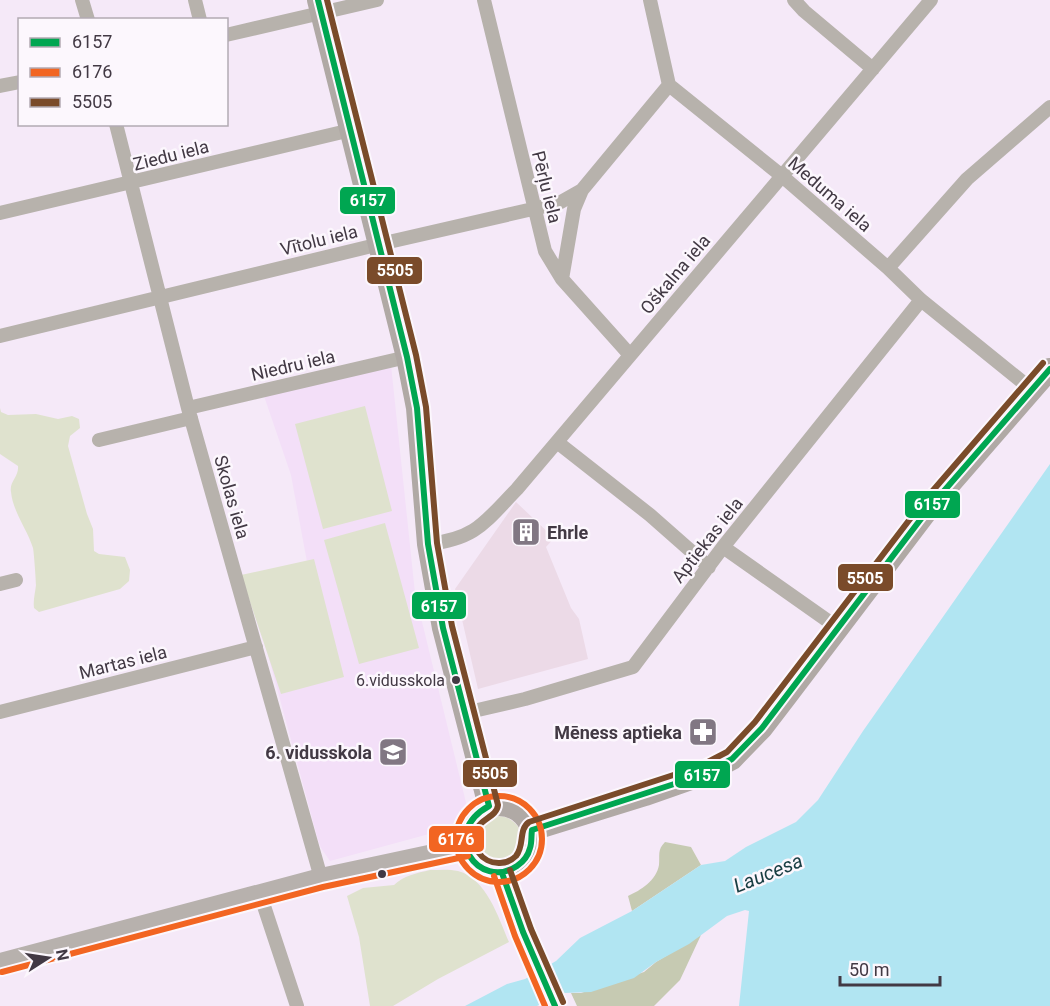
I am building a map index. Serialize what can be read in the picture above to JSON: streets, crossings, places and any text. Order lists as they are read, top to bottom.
{
  "streets": {
    "street": [
      "Ziedu iela",
      "Pērļu iela",
      "Meduma iela",
      "Vītolu iela",
      "Oškalna iela",
      "Niedru iela",
      "Skolas iela",
      "Aptiekas iela",
      "Martas iela"
    ]
  },
  "crossings": [
    ["Ziedu iela", "Skolas iela"],
    ["Pērļu iela", "Vītolu iela"],
    ["Pērļu iela", "Oškalna iela"],
    ["Meduma iela", "Vītolu iela"],
    ["Meduma iela", "Oškalna iela"],
    ["Meduma iela", "Aptiekas iela"],
    ["Vītolu iela", "Skolas iela"],
    ["Niedru iela", "Skolas iela"],
    ["Skolas iela", "Martas iela"]
  ],
  "water": ["Laucesa"],
  "places": {
    "building": ["Ehrle"],
    "other": ["6.vidusskola"],
    "pharmacy": ["Mēness aptieka"],
    "school or university": ["6. vidusskola"]
  },
  "lines": ["transit line 6157", "transit line 5505", "transit line 6176"],
  "legend": ["6157", "6176", "5505"],
  "scale_bar": "50 m",
  "north": "right"
}
